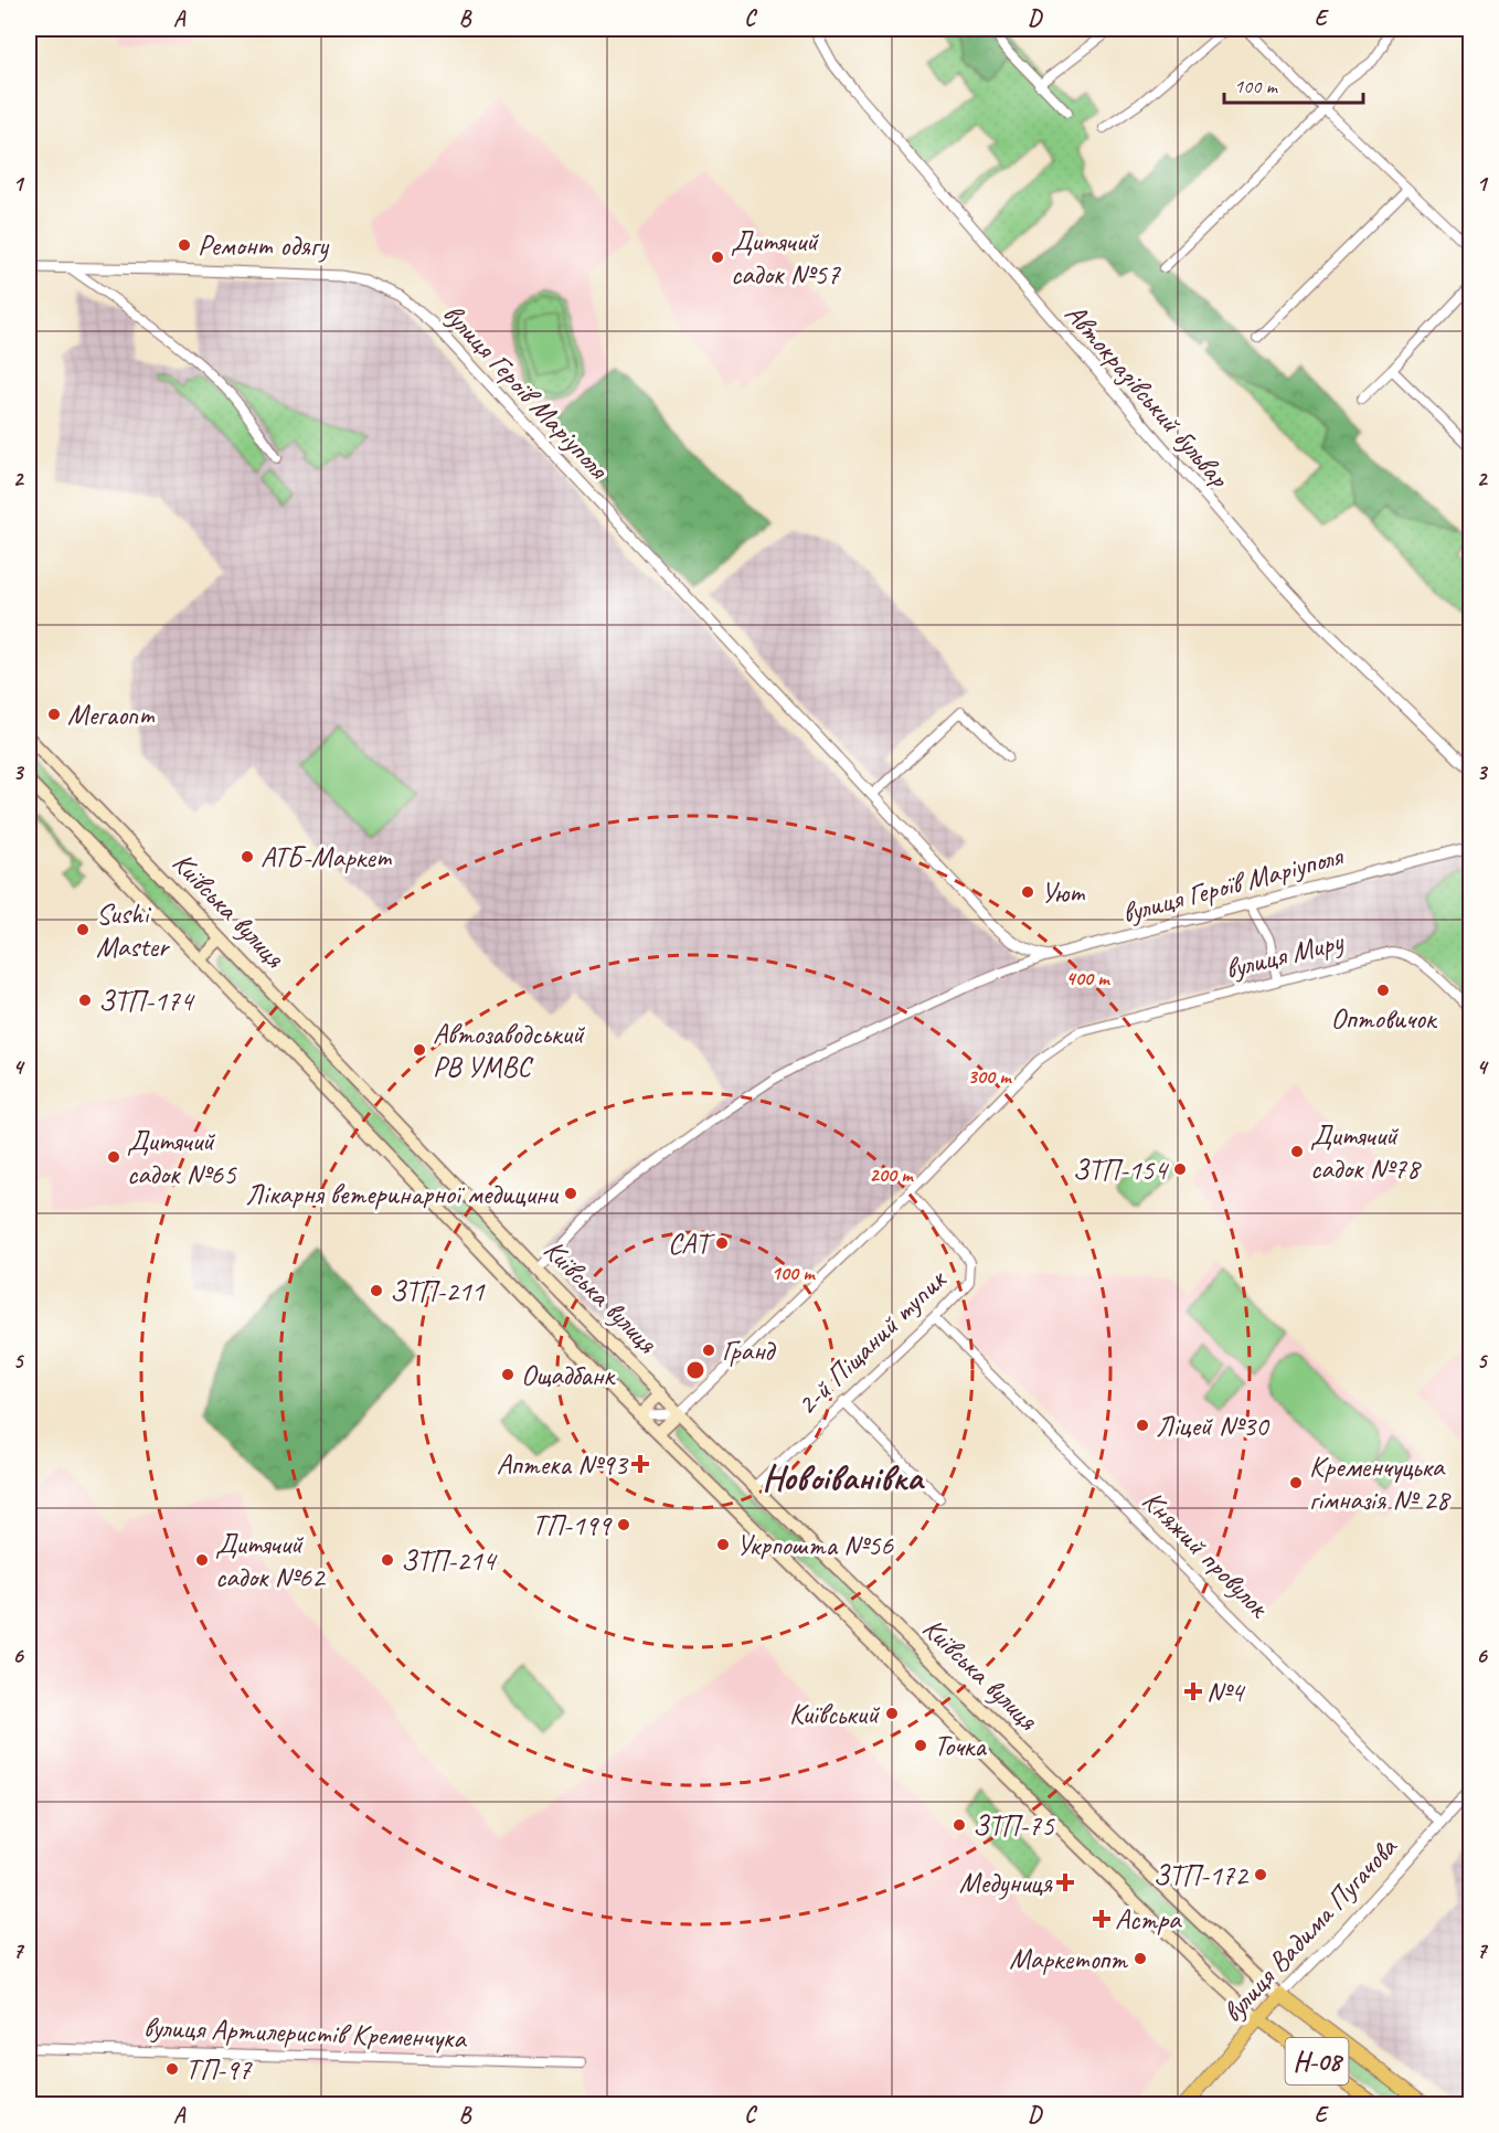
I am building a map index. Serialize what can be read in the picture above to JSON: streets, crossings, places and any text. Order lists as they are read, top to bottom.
{
  "streets": {
    "main road": ["Київська вулиця", "вулиця Вадима Пугачова", "Н-08"],
    "street": [
      "вулиця Героїв Маріуполя",
      "Автокразівський бульвар",
      "вулиця Миру",
      "2-й Піщаний тупик",
      "Княжий провулок",
      "вулиця Артилеристів Кременчука"
    ]
  },
  "crossings": [
    ["Київська вулиця", "вулиця Миру"],
    ["Київська вулиця", "2-й Піщаний тупик"],
    ["Київська вулиця", "вулиця Вадима Пугачова"],
    ["вулиця Миру", "2-й Піщаний тупик"],
    ["2-й Піщаний тупик", "Княжий провулок"],
    ["Княжий провулок", "вулиця Вадима Пугачова"]
  ],
  "districts": ["Новоіванівка"],
  "places": {
    "other": [
      "Ремонт одягу",
      "Дитячий садок №57",
      "Мегаопт",
      "АТБ-Маркет",
      "Уют",
      "Sushi Master",
      "Оптовичок",
      "ЗТП-174",
      "Автозаводський РВ УМВС",
      "Дитячий садок №78",
      "Дитячий садок №65",
      "ЗТП-154",
      "Лікарня ветеринарної медицини",
      "САТ",
      "ЗТП-211",
      "Гранд",
      "Ощадбанк",
      "Ліцей №30",
      "Кременчуцька гімназія № 28",
      "ТП-199",
      "Укрпошта №56",
      "Дитячий садок №62",
      "ЗТП-214",
      "Київський",
      "Точка",
      "ЗТП-75",
      "ЗТП-172",
      "Маркетопт",
      "ТП-97"
    ],
    "health": [
      "Аптека №93",
      "№4",
      "Медуниця",
      "Астра"
    ]
  },
  "scale_bar": "100 m",
  "grid": {
    "columns": [
      "A",
      "B",
      "C",
      "D",
      "E"
    ],
    "rows": [
      "1",
      "2",
      "3",
      "4",
      "5",
      "6",
      "7"
    ]
  },
  "rings": [
    "400 m",
    "300 m",
    "200 m",
    "100 m"
  ]
}
